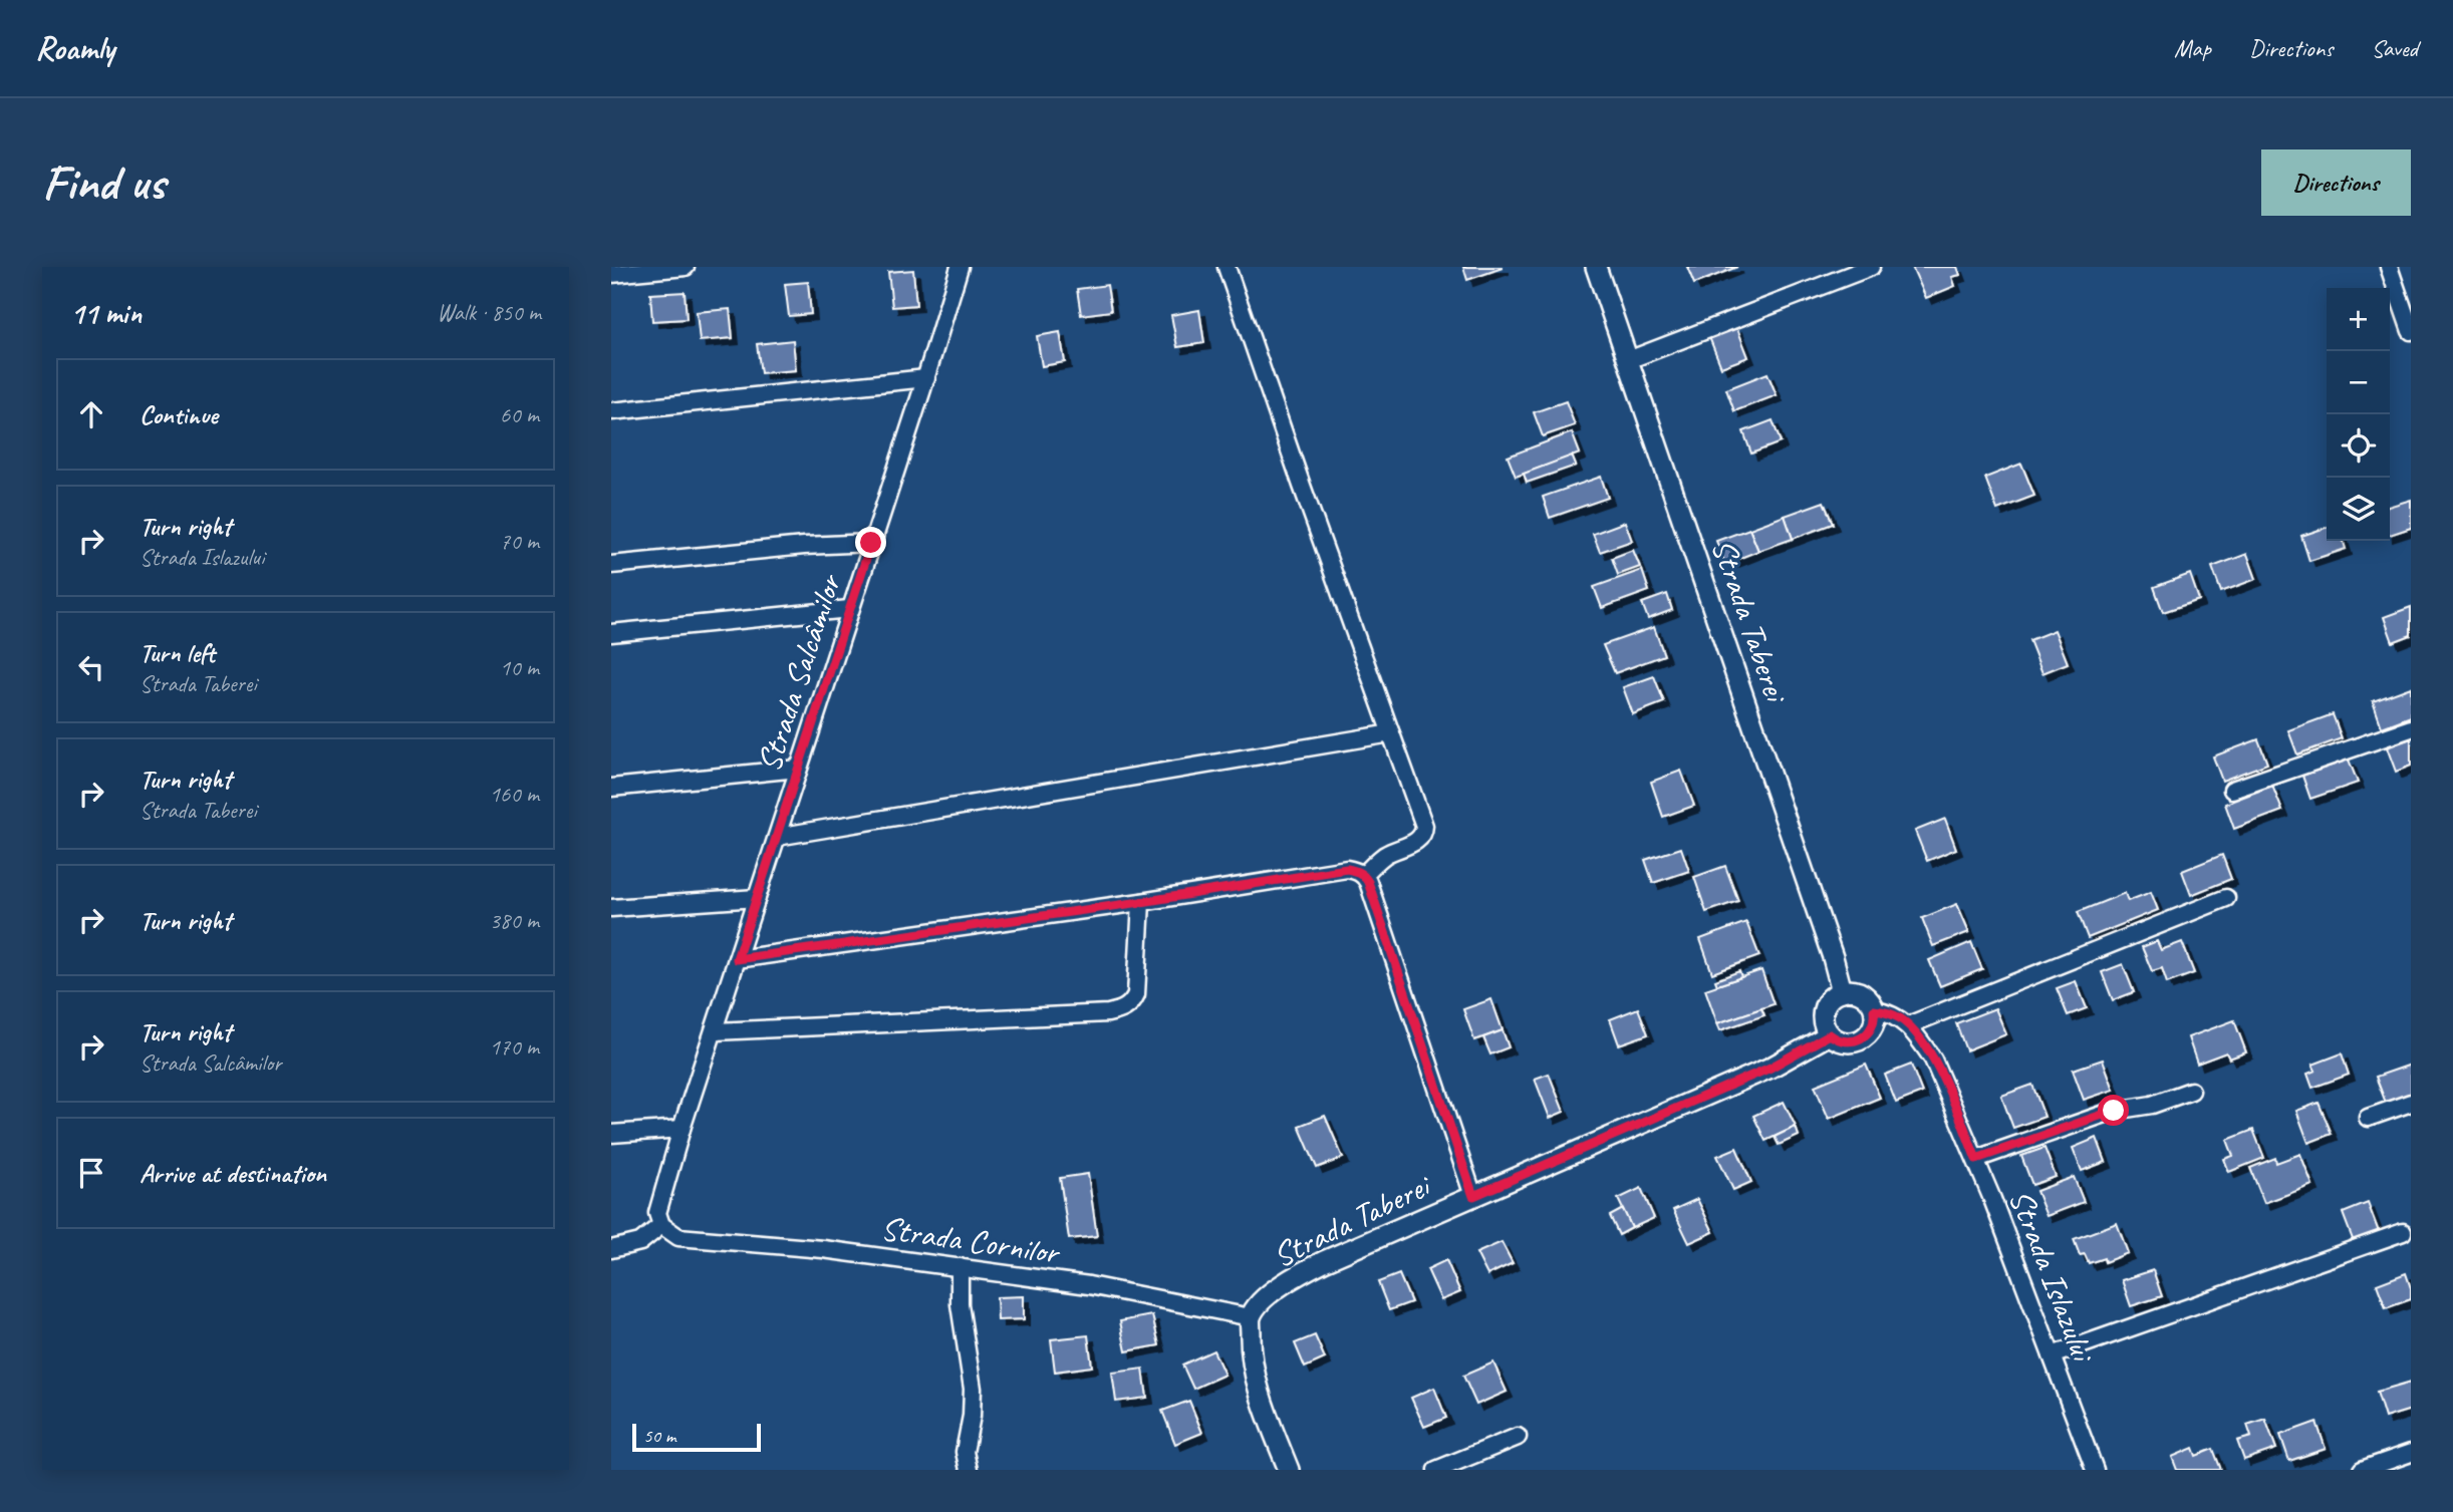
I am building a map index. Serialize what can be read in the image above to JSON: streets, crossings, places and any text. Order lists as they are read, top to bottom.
{
  "streets": {
    "street": [
      "Strada Taberei",
      "Strada Salcâmilor",
      "Strada Cornilor",
      "Strada Islazului"
    ]
  },
  "crossings": [
    ["Strada Taberei", "Strada Cornilor"],
    ["Strada Taberei", "Strada Islazului"],
    ["Strada Salcâmilor", "Strada Cornilor"]
  ],
  "scale_bar": "50 m",
  "page": {
    "header": "Roamly",
    "nav": ["Map", "Directions", "Saved"],
    "buttons": "Directions",
    "title": "Find us",
    "heading": ["11 min", "Walk · 850 m"],
    "map_buttons": ["+", "−"],
    "list": [
      ["Continue", "60 m"],
      ["Turn right", "Strada Islazului", "70 m"],
      ["Turn left", "Strada Taberei", "10 m"],
      ["Turn right", "Strada Taberei", "160 m"],
      ["Turn right", "380 m"],
      ["Turn right", "Strada Salcâmilor", "170 m"],
      "Arrive at destination"
    ],
    "scale": "50 m"
  }
}
